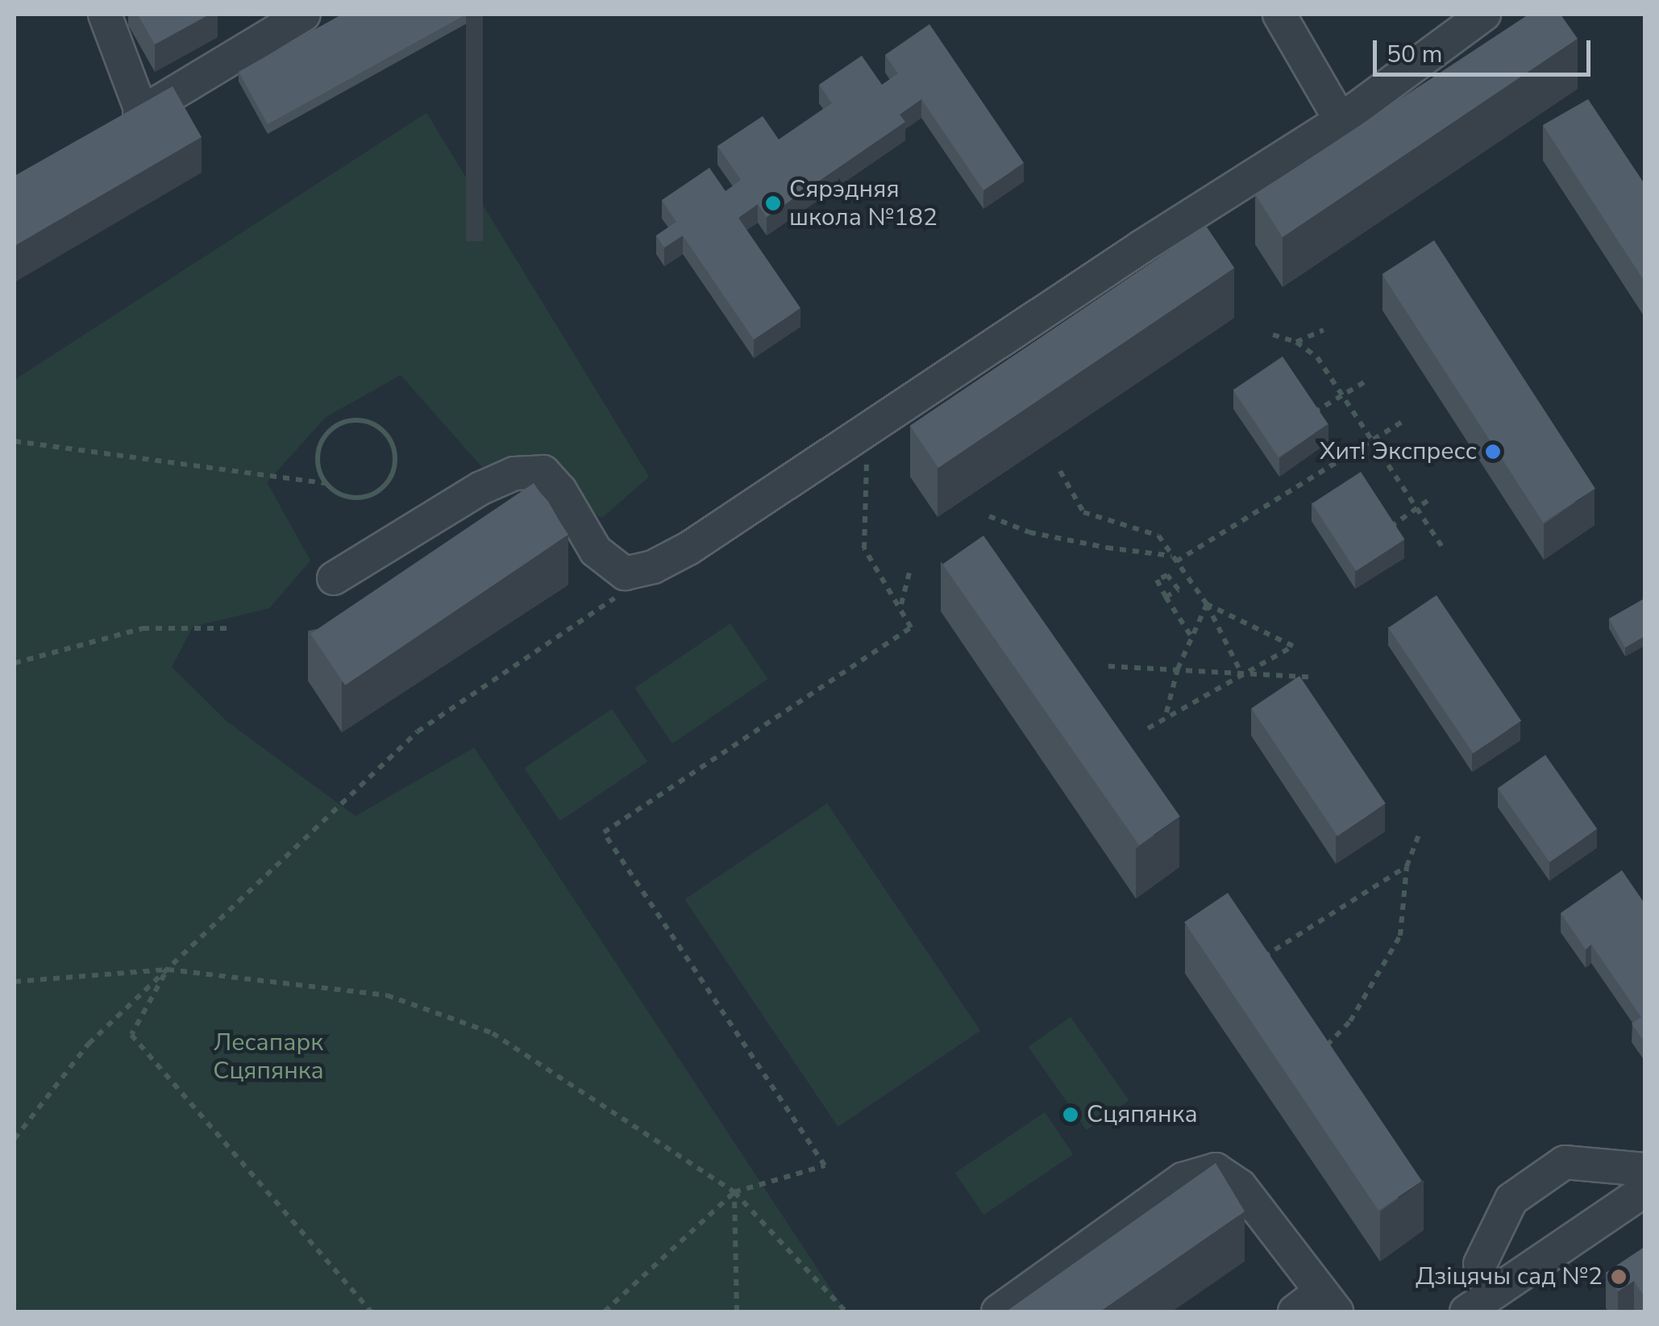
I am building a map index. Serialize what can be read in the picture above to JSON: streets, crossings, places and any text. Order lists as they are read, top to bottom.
{
  "parks": ["Лесапарк Сцяпянка"],
  "places": [
    "Сярэдняя школа №182",
    "Хит! Экспресс",
    "Сцяпянка",
    "Дзіцячы сад №2"
  ],
  "scale_bar": "50 m"
}
